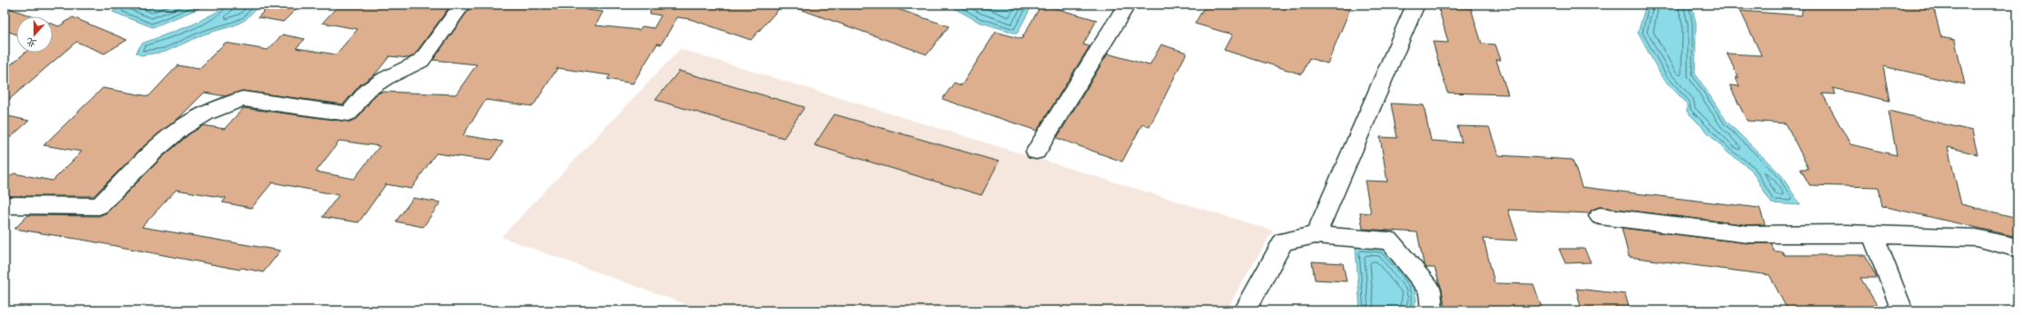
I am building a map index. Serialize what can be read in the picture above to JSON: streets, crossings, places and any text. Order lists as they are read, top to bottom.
{
  "north": "bottom"
}
